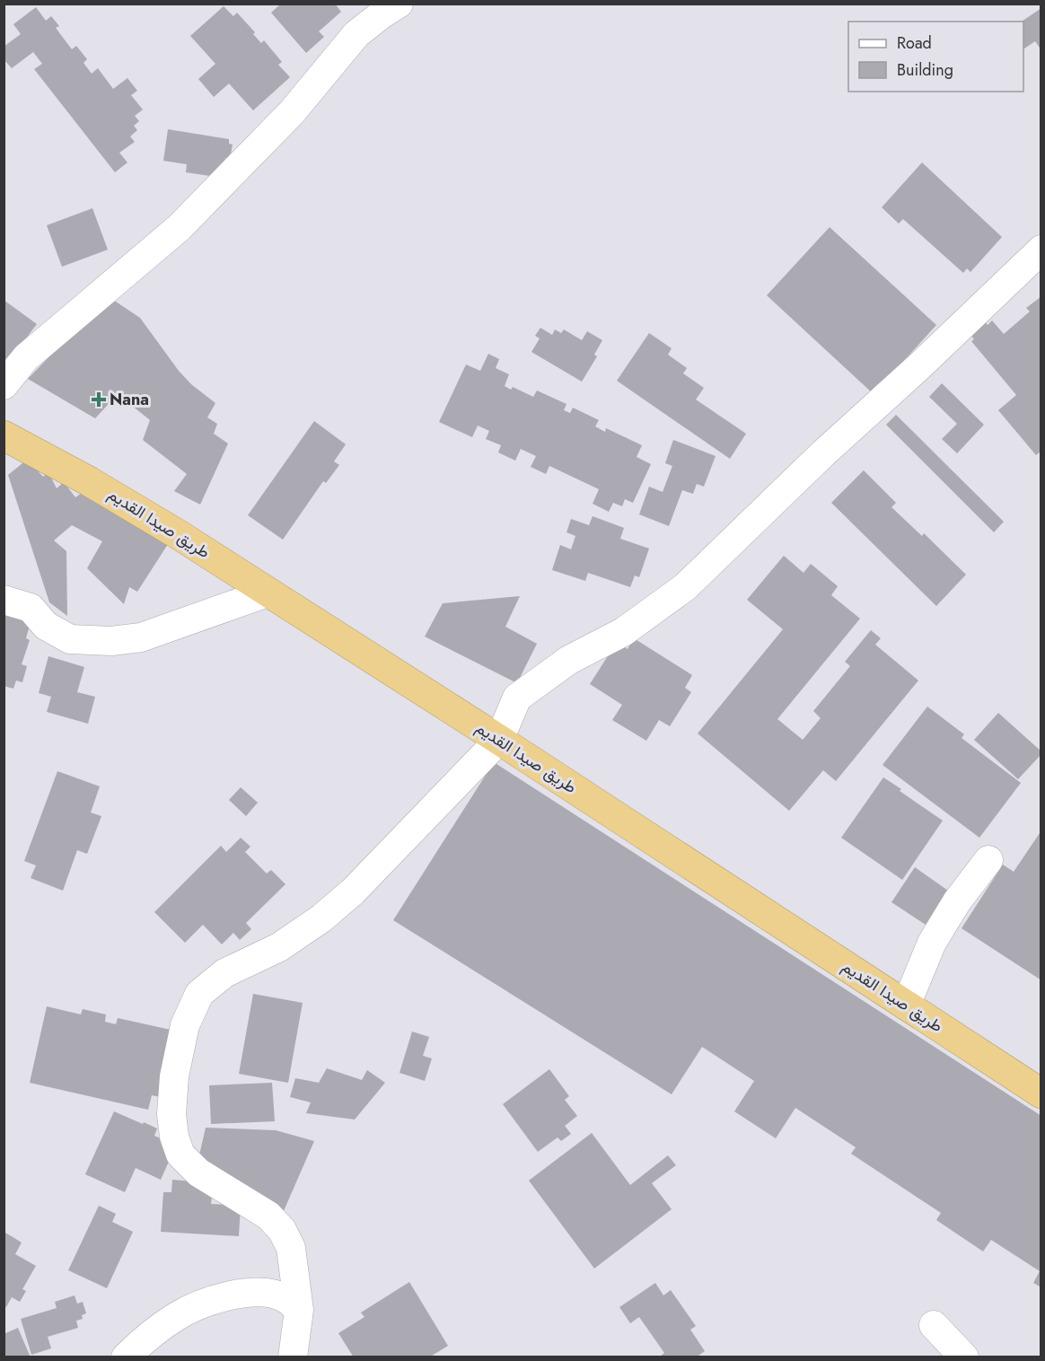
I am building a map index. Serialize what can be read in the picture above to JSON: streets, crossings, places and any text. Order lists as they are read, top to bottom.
{
  "streets": {
    "highway": ["طريق صيدا القديم"]
  },
  "places": {
    "health": ["Nana"]
  },
  "legend": ["Road", "Building"]
}
